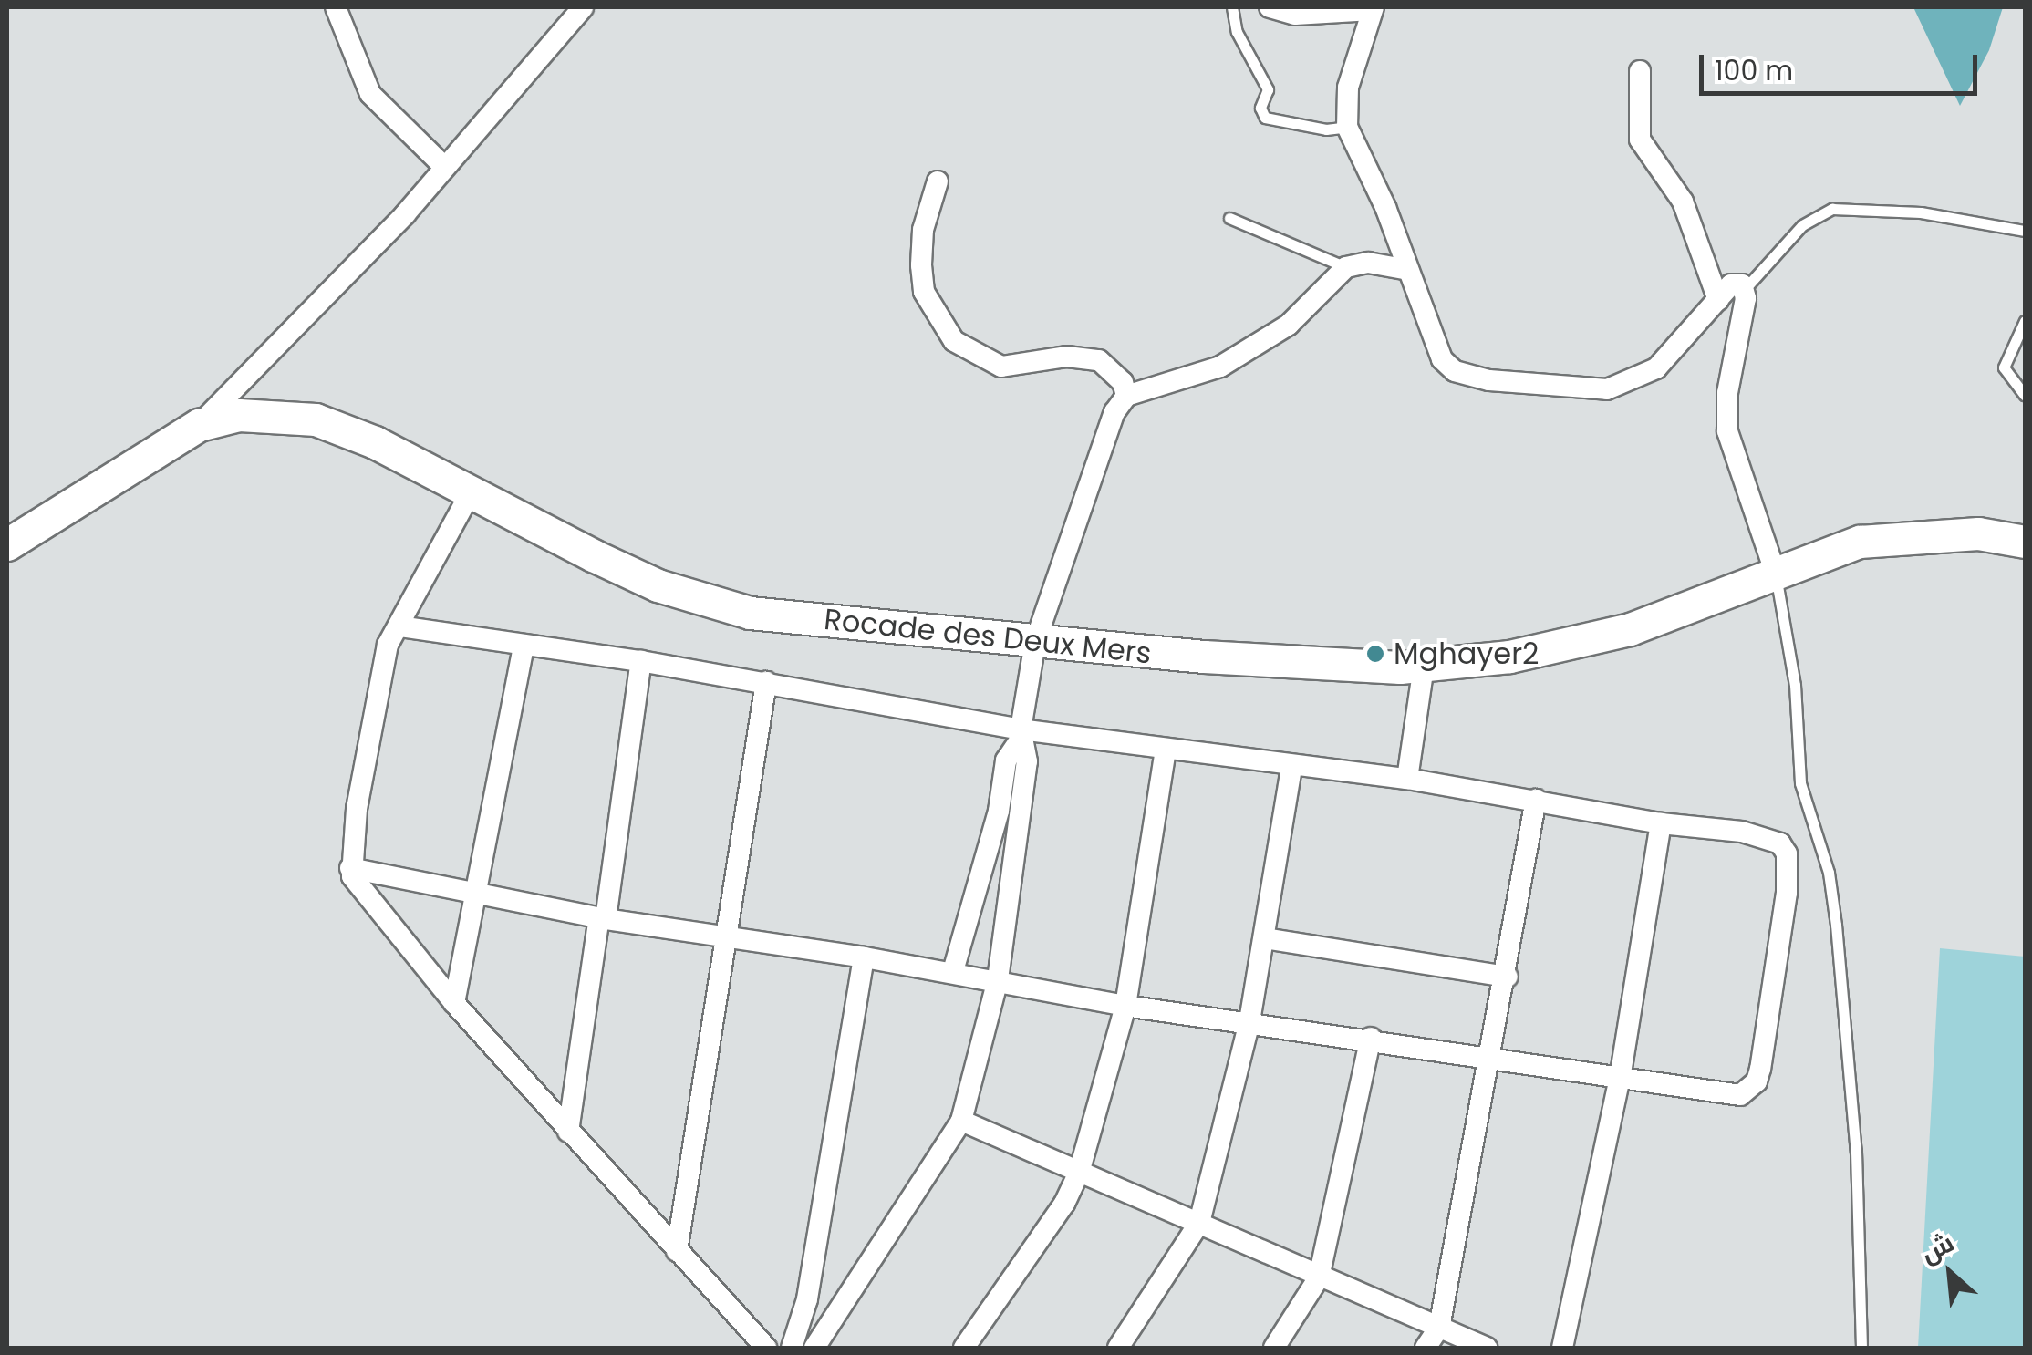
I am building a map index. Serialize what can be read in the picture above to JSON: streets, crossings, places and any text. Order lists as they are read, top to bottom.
{
  "streets": {
    "highway": ["Rocade des Deux Mers"]
  },
  "places": ["Mghayer2"],
  "scale_bar": "100 m",
  "north": "top left"
}
